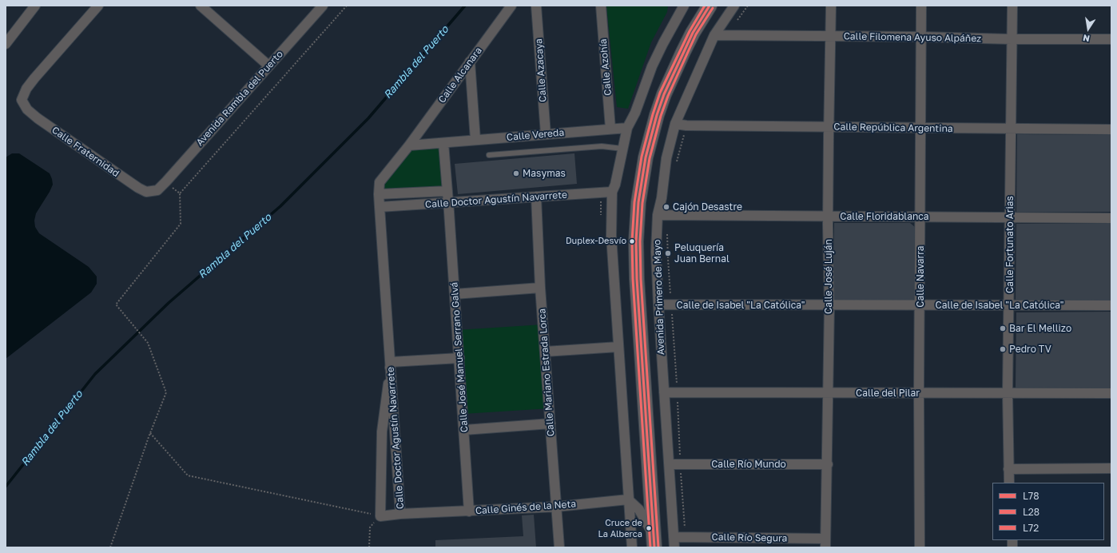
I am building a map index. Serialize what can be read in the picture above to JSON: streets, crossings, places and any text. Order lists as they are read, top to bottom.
{
  "streets": {
    "main road": ["Avenida Primero de Mayo"],
    "street": [
      "Calle Filomena Ayuso Alpáñez",
      "Calle Azohía",
      "Calle Azacaya",
      "Calle Alcanara",
      "Avenida Rambla del Puerto",
      "Calle República Argentina",
      "Calle Vereda",
      "Calle Fraternidad",
      "Calle Doctor Agustín Navarrete",
      "Calle Floridablanca",
      "Calle Fortunato Arias",
      "Calle José Luján",
      "Calle Navarra",
      "Calle de Isabel \"La Católica\"",
      "Calle José Manuel Serrano Galvá",
      "Calle Mariano Estrada Lorca",
      "Calle del Pilar",
      "Calle Río Mundo",
      "Calle Ginés de la Neta",
      "Calle Río Segura"
    ]
  },
  "crossings": [
    ["Calle Filomena Ayuso Alpáñez", "Calle Fortunato Arias"],
    ["Calle Filomena Ayuso Alpáñez", "Calle José Luján"],
    ["Calle Filomena Ayuso Alpáñez", "Calle Navarra"],
    ["Calle Filomena Ayuso Alpáñez", "Avenida Primero de Mayo"],
    ["Calle Azohía", "Calle Vereda"],
    ["Calle Azacaya", "Calle Vereda"],
    ["Calle Alcanara", "Calle Vereda"],
    ["Calle Alcanara", "Calle Doctor Agustín Navarrete"],
    ["Avenida Rambla del Puerto", "Calle Fraternidad"],
    ["Calle República Argentina", "Calle Fortunato Arias"],
    ["Calle República Argentina", "Calle José Luján"],
    ["Calle República Argentina", "Calle Navarra"],
    ["Calle República Argentina", "Avenida Primero de Mayo"],
    ["Calle Vereda", "Calle José Manuel Serrano Galvá"],
    ["Calle Doctor Agustín Navarrete", "Calle José Manuel Serrano Galvá"],
    ["Calle Doctor Agustín Navarrete", "Calle Mariano Estrada Lorca"],
    ["Calle Doctor Agustín Navarrete", "Calle Ginés de la Neta"],
    ["Calle Floridablanca", "Calle Fortunato Arias"],
    ["Calle Floridablanca", "Calle José Luján"],
    ["Calle Floridablanca", "Calle Navarra"],
    ["Calle Floridablanca", "Avenida Primero de Mayo"],
    ["Calle Fortunato Arias", "Calle de Isabel \"La Católica\""],
    ["Calle Fortunato Arias", "Calle del Pilar"],
    ["Calle José Luján", "Calle de Isabel \"La Católica\""],
    ["Calle José Luján", "Calle del Pilar"],
    ["Calle José Luján", "Calle Río Mundo"],
    ["Calle José Luján", "Calle Río Segura"],
    ["Calle Navarra", "Calle de Isabel \"La Católica\""],
    ["Calle Navarra", "Calle del Pilar"],
    ["Avenida Primero de Mayo", "Calle de Isabel \"La Católica\""],
    ["Avenida Primero de Mayo", "Calle del Pilar"],
    ["Avenida Primero de Mayo", "Calle Río Mundo"],
    ["Avenida Primero de Mayo", "Calle Río Segura"],
    ["Calle José Manuel Serrano Galvá", "Calle Ginés de la Neta"],
    ["Calle Mariano Estrada Lorca", "Calle Ginés de la Neta"]
  ],
  "water": ["Rambla del Puerto"],
  "places": [
    "Masymas",
    "Cajón Desastre",
    "Duplex-Desvío",
    "Peluquería Juan Bernal",
    "Bar El Mellizo",
    "Pedro TV",
    "Cruce de La Alberca"
  ],
  "lines": ["transit line L78", "transit line L72", "transit line L28"],
  "legend": ["L78", "L28", "L72"],
  "north": "bottom"
}
